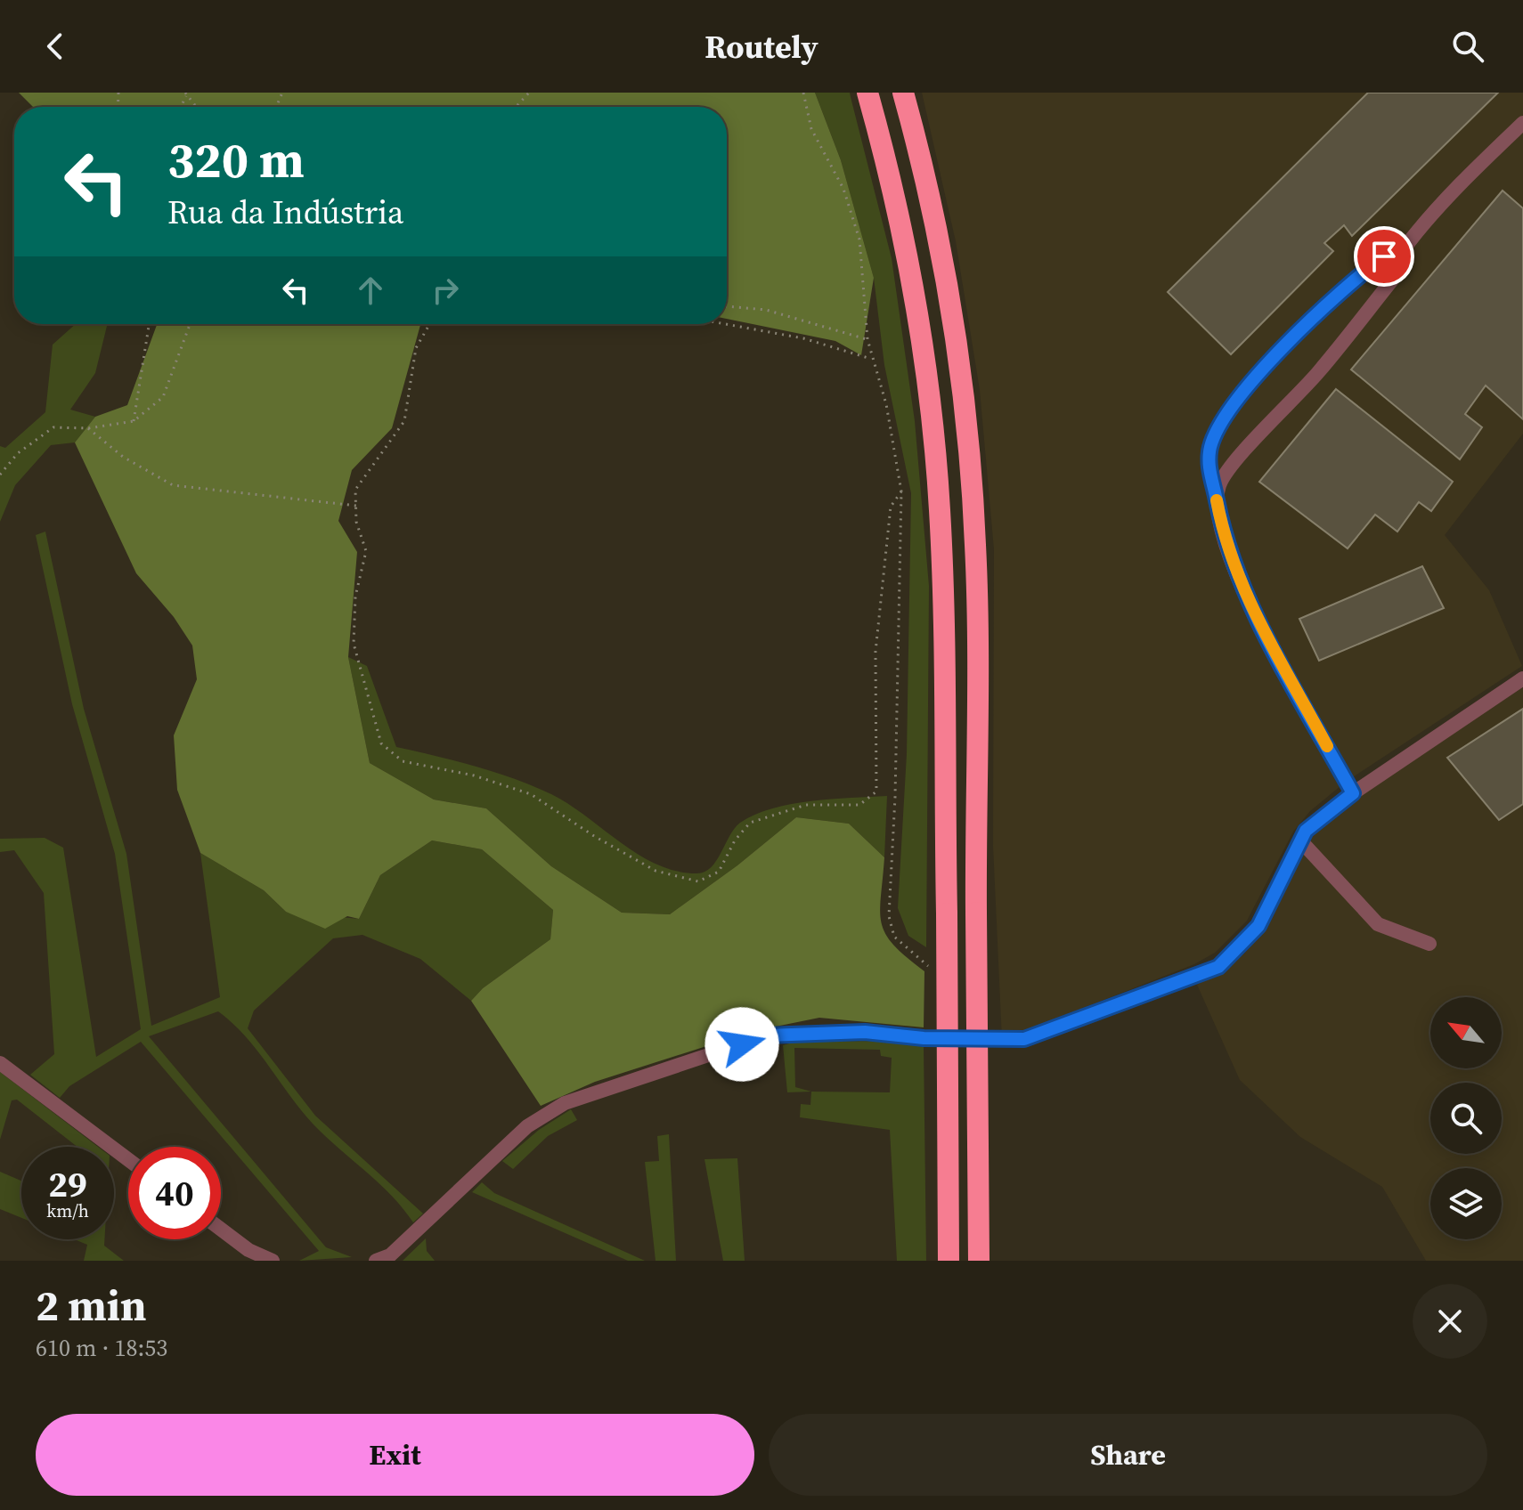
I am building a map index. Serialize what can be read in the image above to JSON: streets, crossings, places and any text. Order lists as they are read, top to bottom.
{
  "north": "top left",
  "page": {
    "header": "Routely",
    "turn": ["320 m", "Rua da Indústria"],
    "speed": "29 km/h",
    "limit": "40",
    "heading": ["2 min", "610 m · 18:53"],
    "buttons": ["Exit", "Share"]
  }
}
